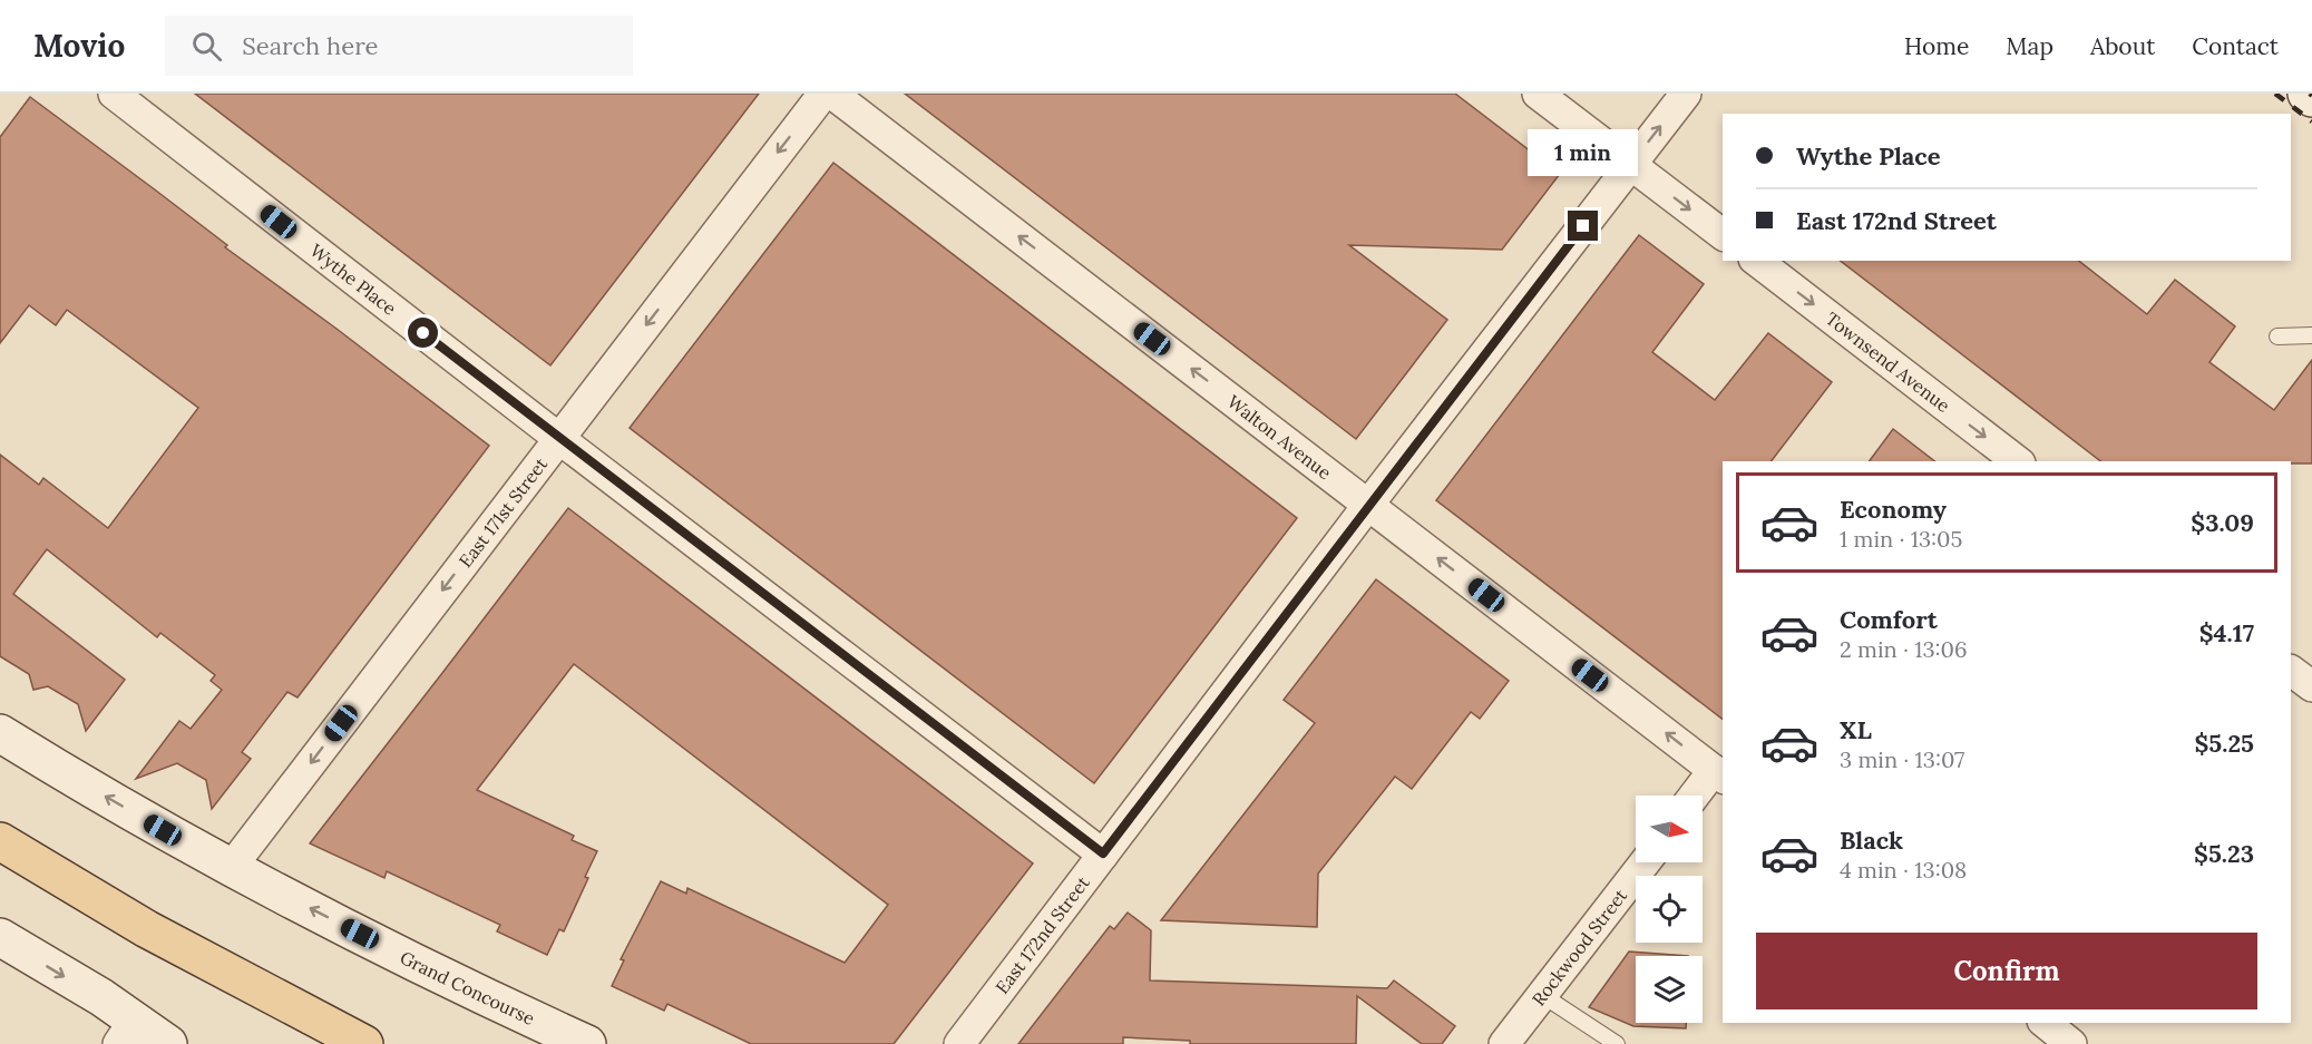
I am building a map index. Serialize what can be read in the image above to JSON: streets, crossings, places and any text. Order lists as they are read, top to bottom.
{
  "streets": {
    "street": [
      "Wythe Place",
      "Townsend Avenue",
      "Walton Avenue",
      "East 171st Street",
      "East 172nd Street",
      "Rockwood Street",
      "Grand Concourse"
    ]
  },
  "crossings": [
    ["Wythe Place", "East 171st Street"],
    ["Wythe Place", "East 172nd Street"],
    ["Walton Avenue", "East 172nd Street"],
    ["East 171st Street", "Grand Concourse"]
  ],
  "one_way": [
    "Townsend Avenue",
    "Walton Avenue",
    "East 171st Street",
    "Grand Concourse"
  ],
  "north": "right",
  "page": {
    "header": "Movio",
    "search": "Search here",
    "nav": [
      "Home",
      "Map",
      "About",
      "Contact"
    ],
    "banner": ["Wythe Place", "East 172nd Street"],
    "bubble": "1 min",
    "list": [
      {
        "name": "Economy",
        "note": "1 min · 13:05",
        "value": "$3.09"
      },
      {
        "name": "Comfort",
        "note": "2 min · 13:06",
        "value": "$4.17"
      },
      {
        "name": "XL",
        "note": "3 min · 13:07",
        "value": "$5.25"
      },
      {
        "name": "Black",
        "note": "4 min · 13:08",
        "value": "$5.23"
      }
    ],
    "buttons": "Confirm"
  }
}
